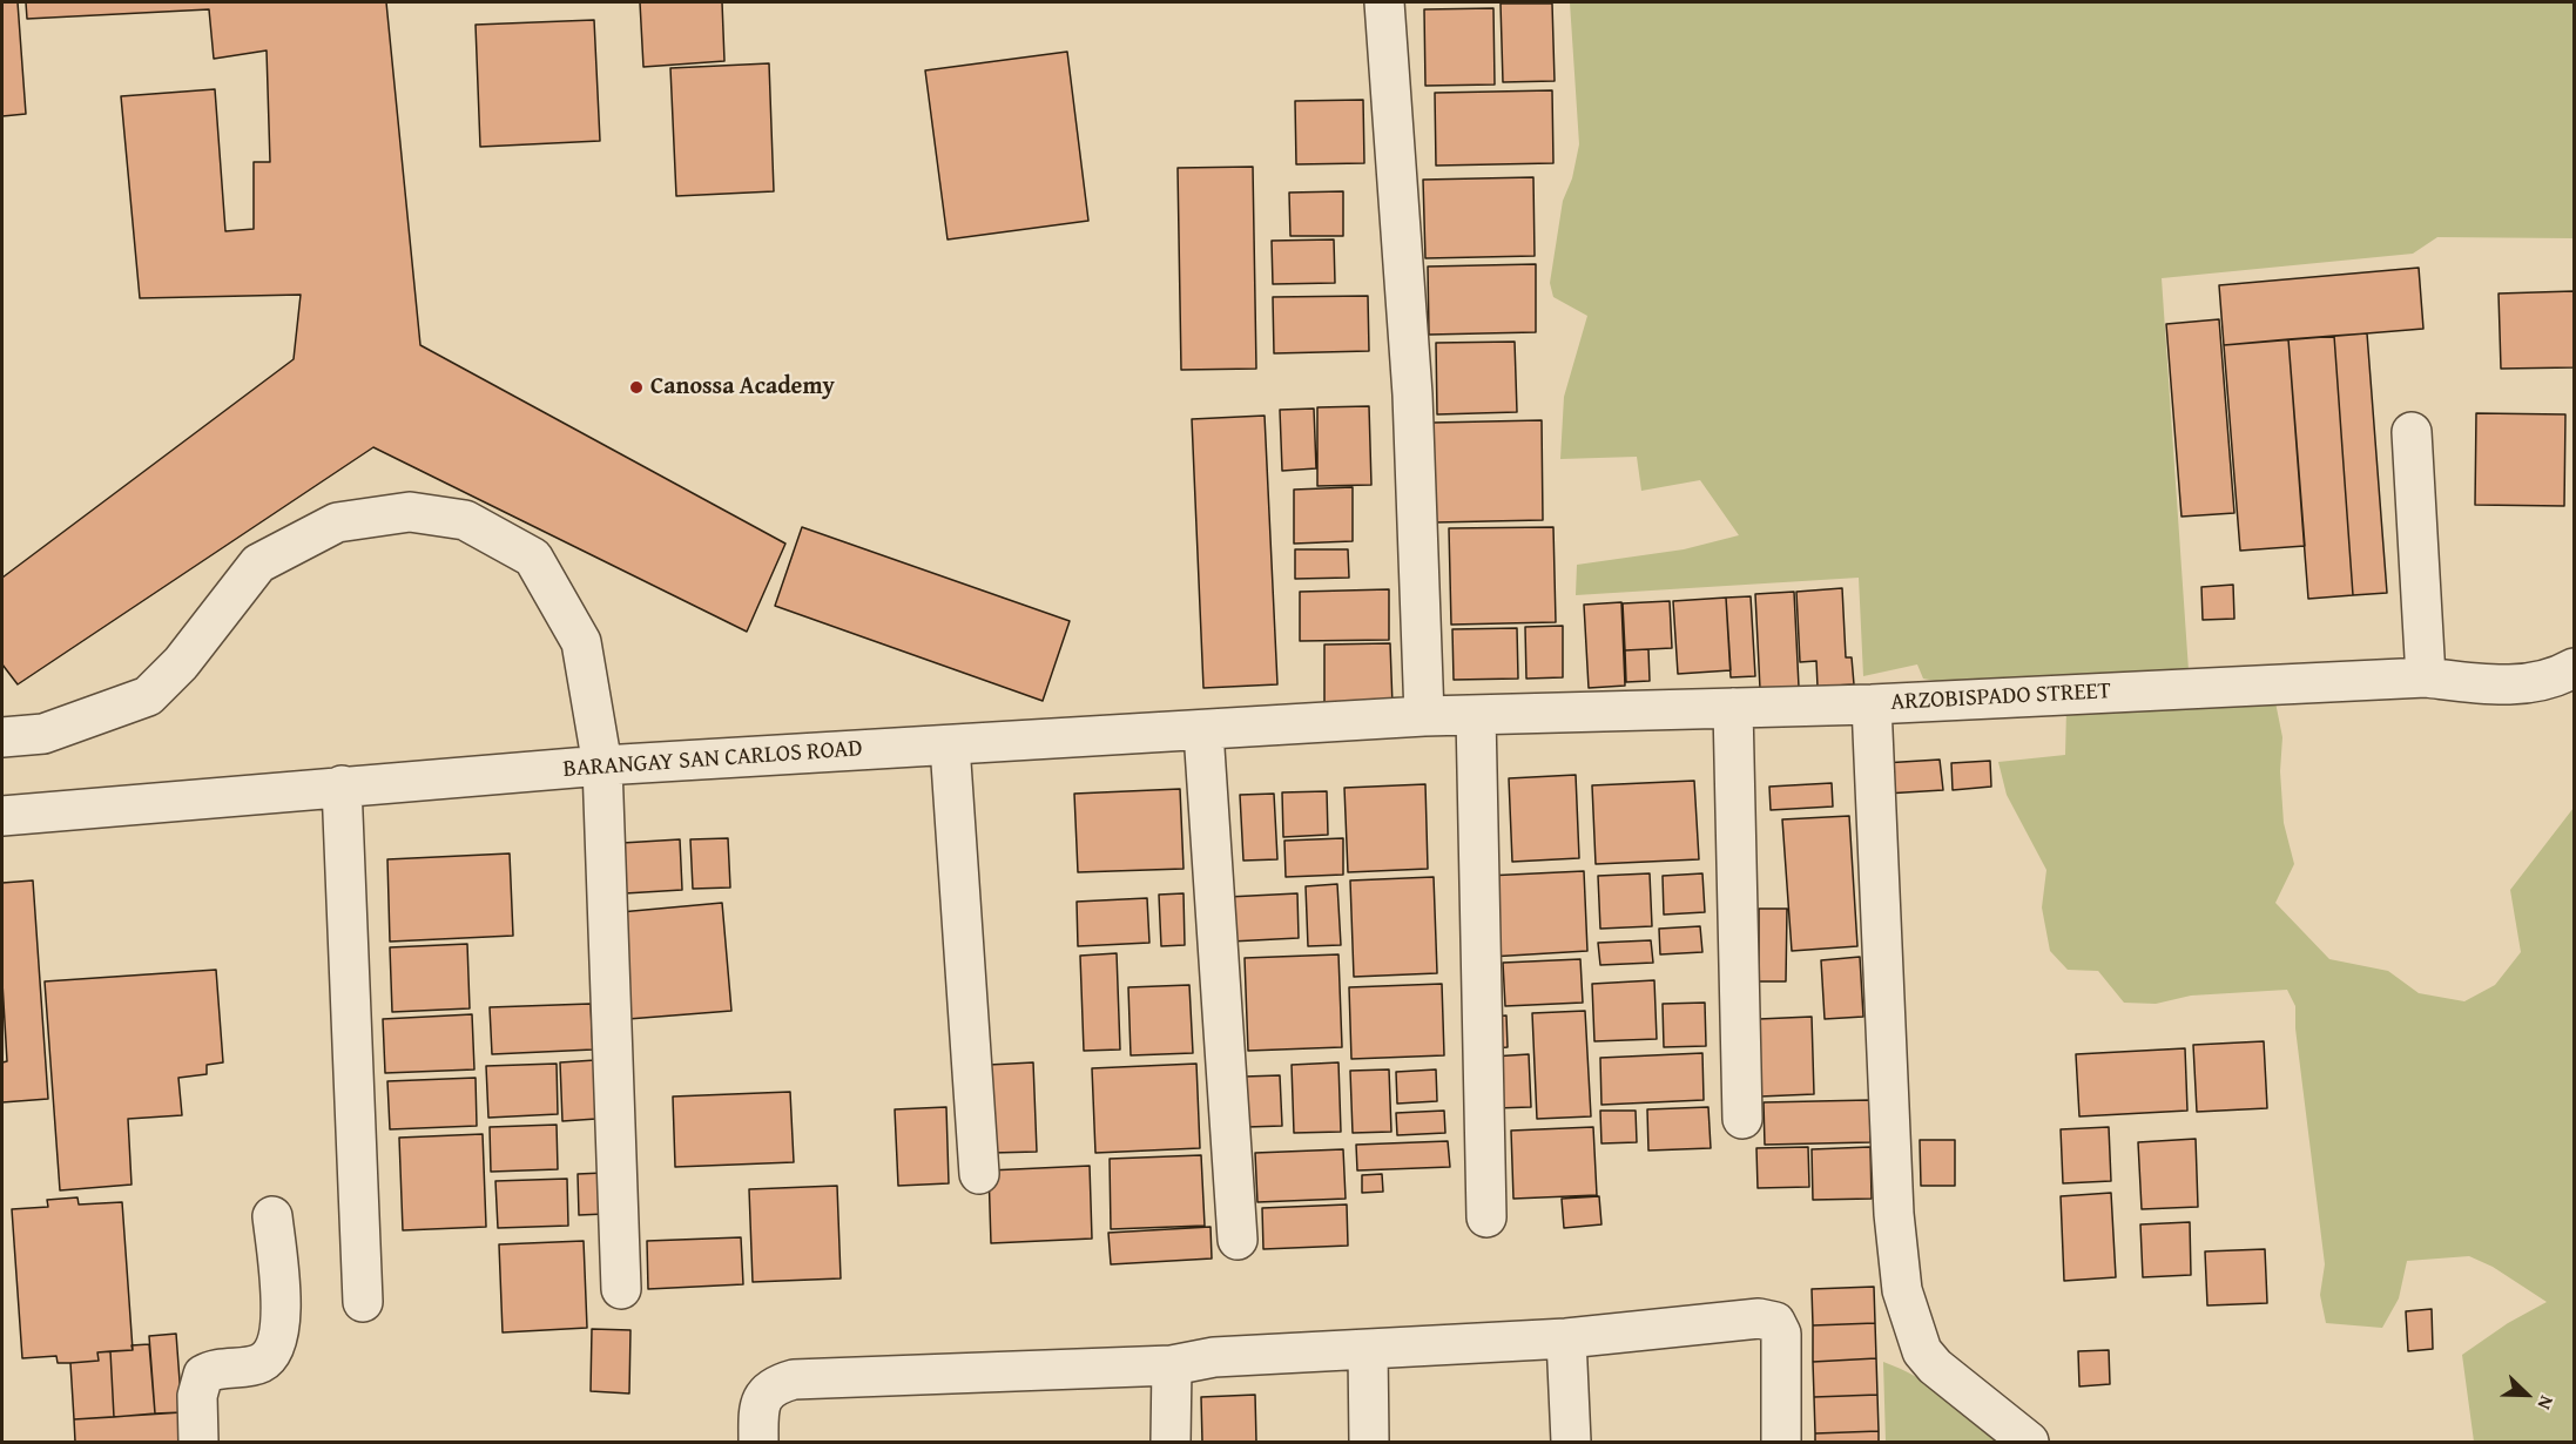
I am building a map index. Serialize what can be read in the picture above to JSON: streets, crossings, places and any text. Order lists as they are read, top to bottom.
{
  "streets": {
    "street": ["ARZOBISPADO STREET", "BARANGAY SAN CARLOS ROAD"]
  },
  "crossings": [
    ["ARZOBISPADO STREET", "BARANGAY SAN CARLOS ROAD"]
  ],
  "places": ["Canossa Academy"],
  "north": "bottom right"
}
